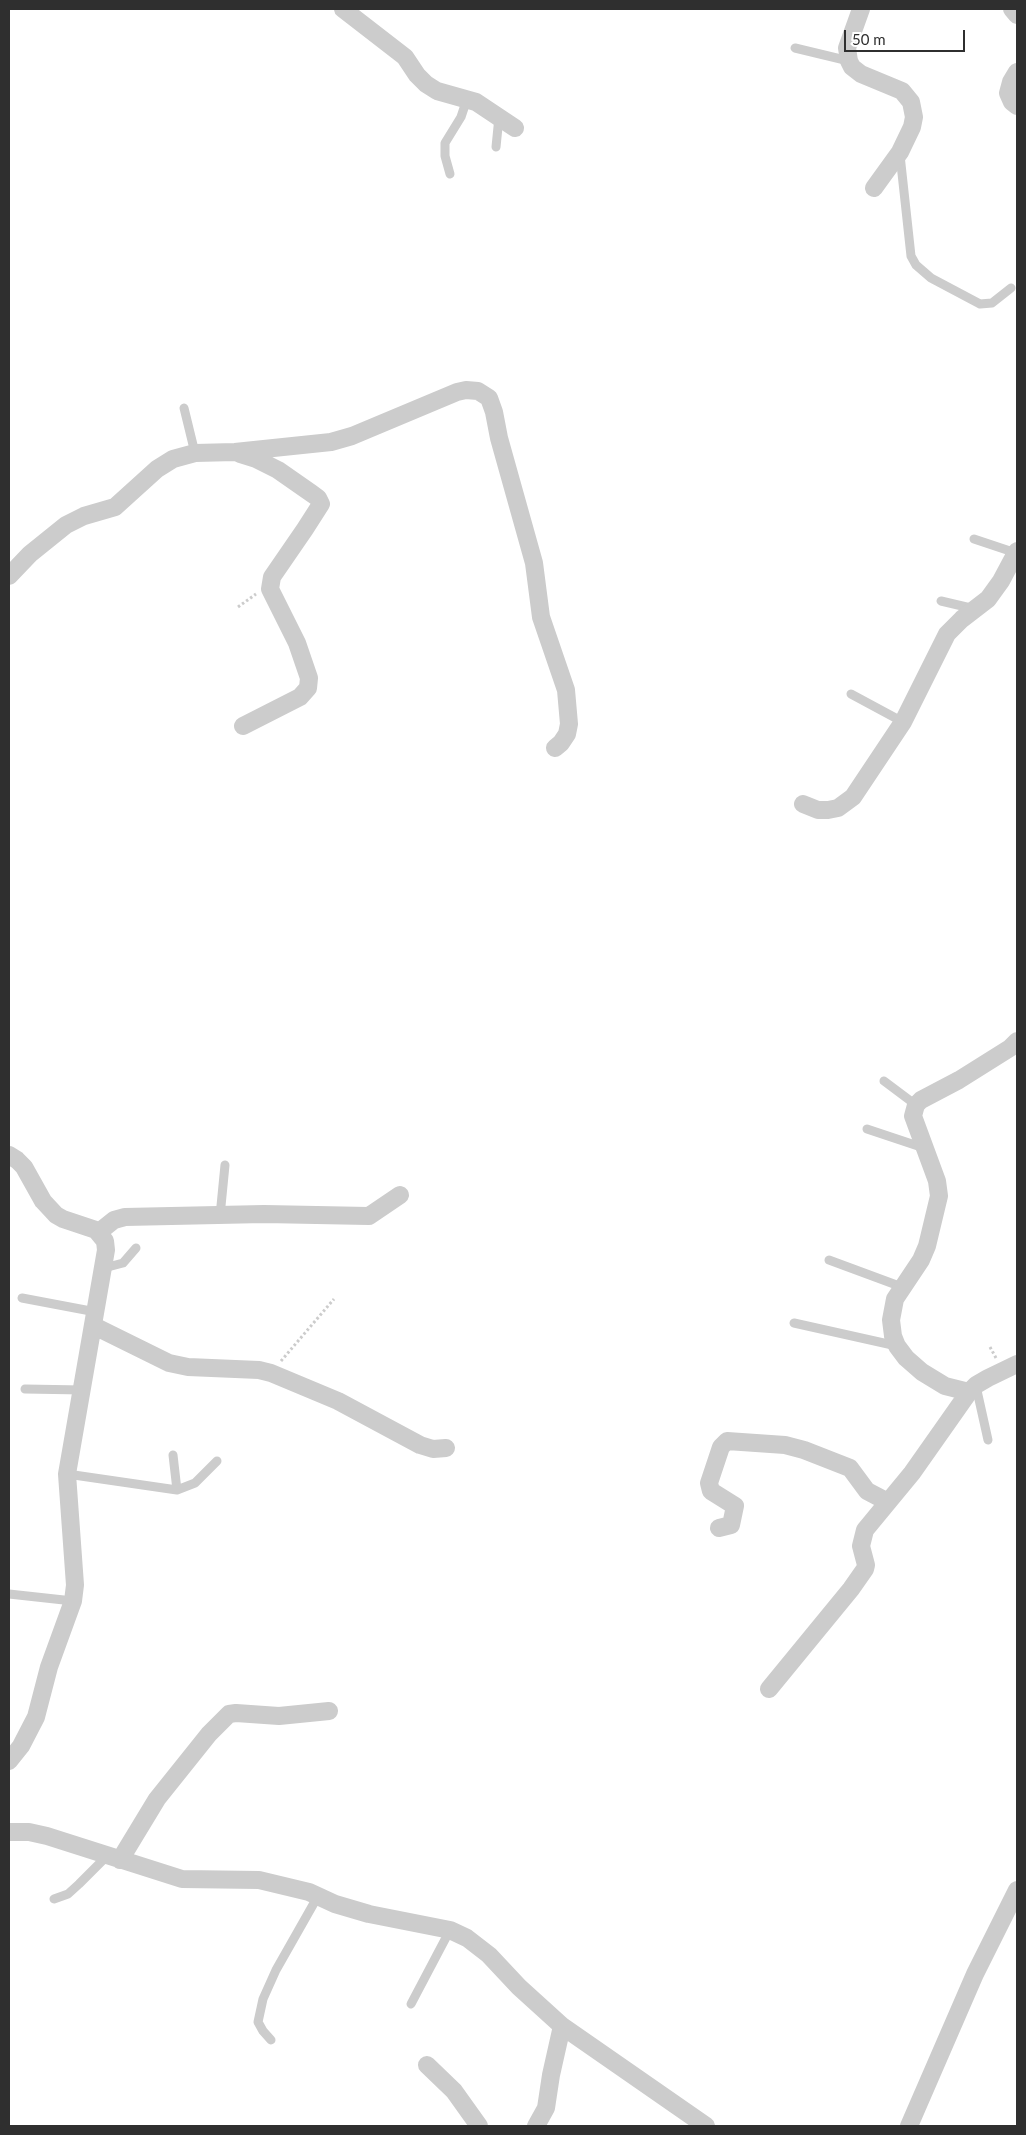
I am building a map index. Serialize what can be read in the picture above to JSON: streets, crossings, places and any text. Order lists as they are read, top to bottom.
{
  "scale_bar": "50 m"
}
